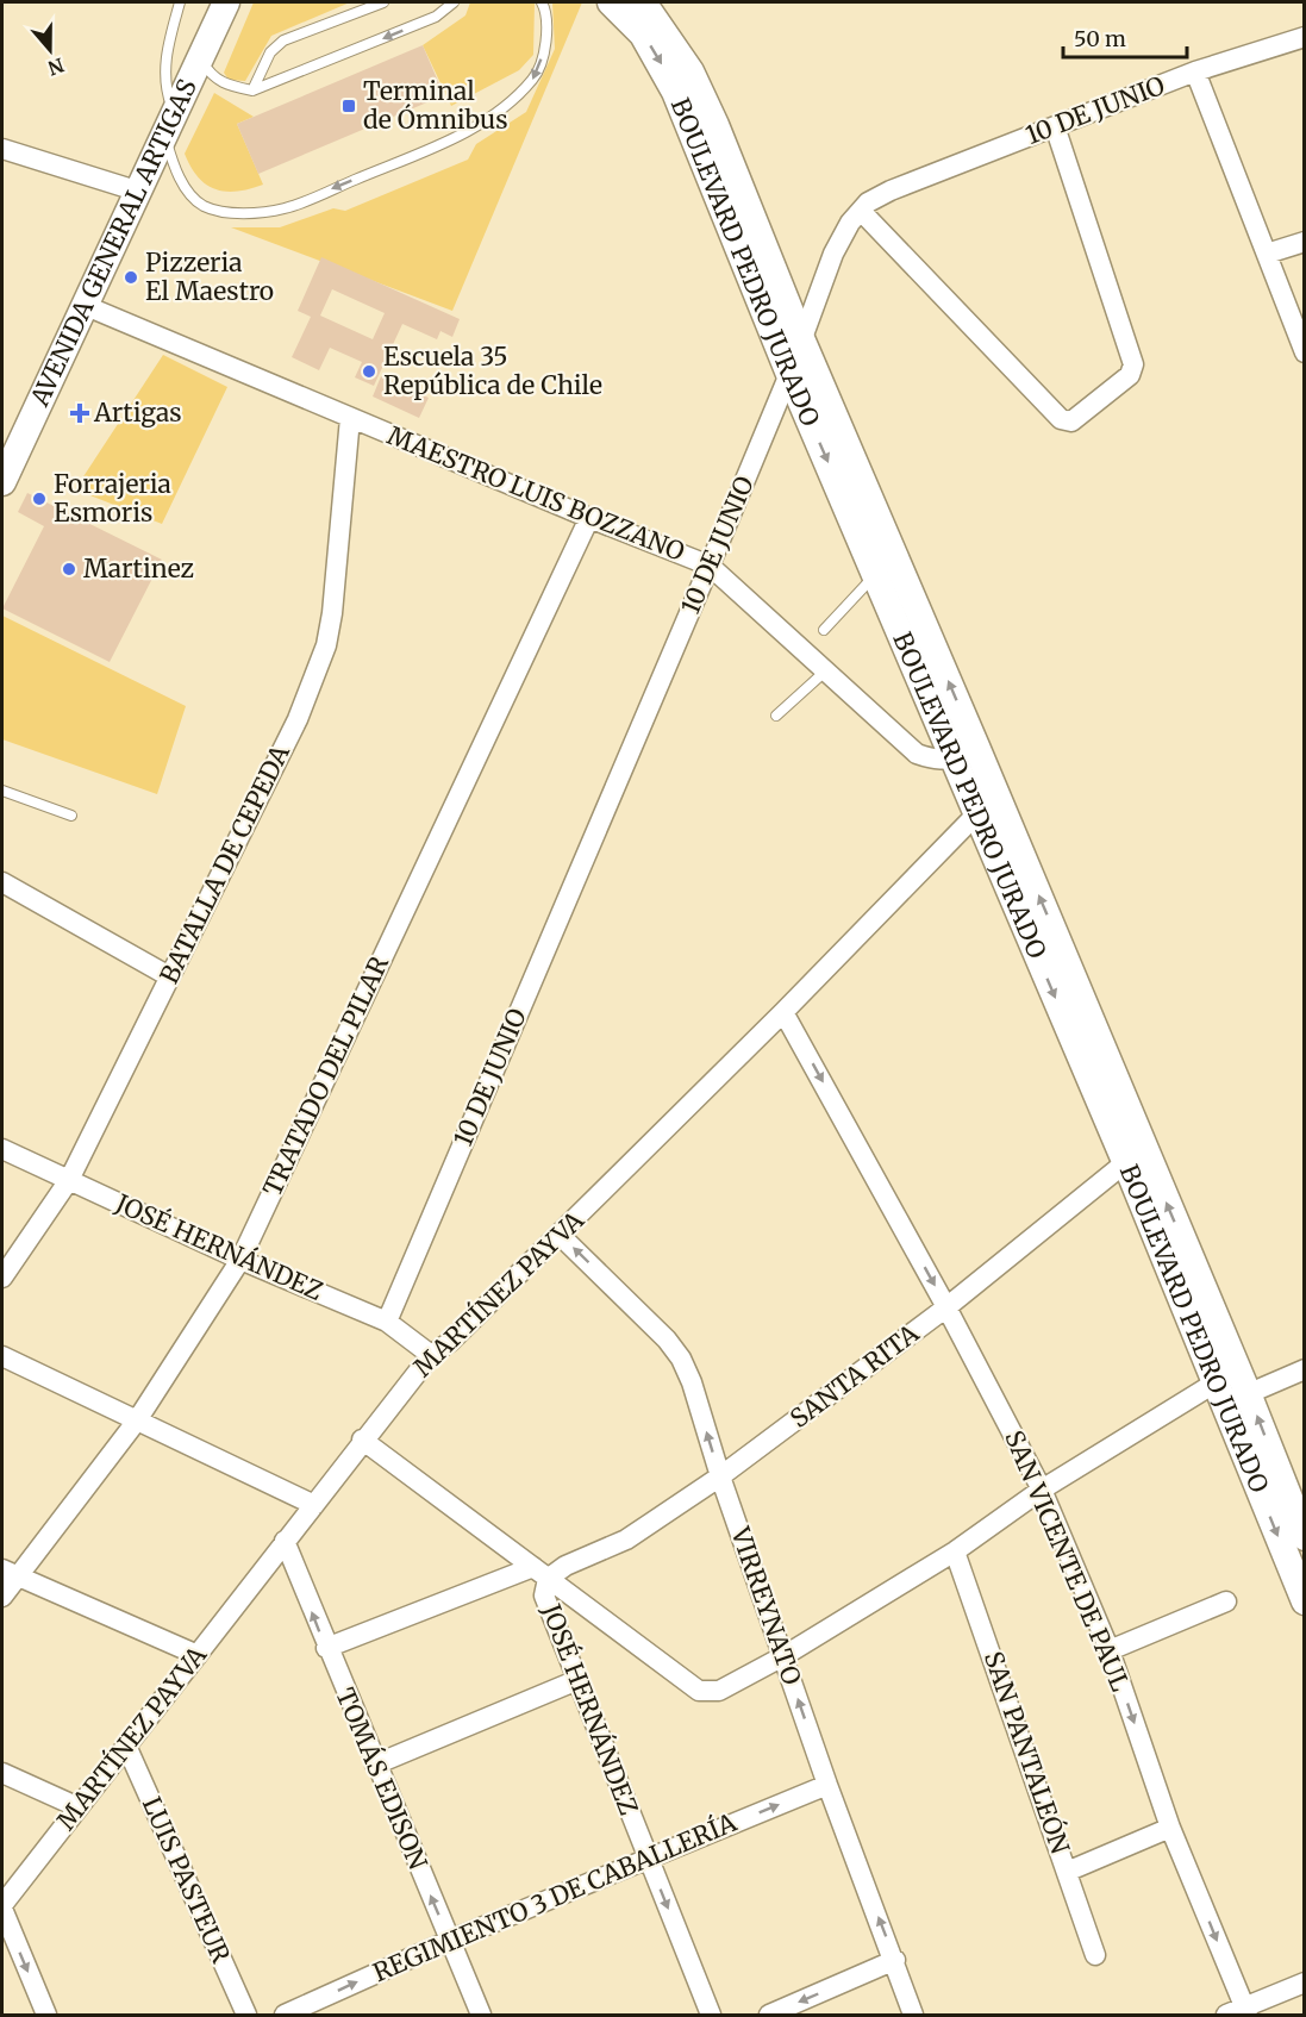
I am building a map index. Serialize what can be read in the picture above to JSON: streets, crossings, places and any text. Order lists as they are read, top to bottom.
{
  "streets": {
    "main road": ["AVENIDA GENERAL ARTIGAS", "BOULEVARD PEDRO JURADO"],
    "street": [
      "10 DE JUNIO",
      "MAESTRO LUIS BOZZANO",
      "BATALLA DE CEPEDA",
      "TRATADO DEL PILAR",
      "JOSÉ HERNÁNDEZ",
      "MARTÍNEZ PAYVA",
      "SANTA RITA",
      "SAN VICENTE DE PAUL",
      "VIRREYNATO",
      "SAN PANTALEÓN",
      "TOMÁS EDISON",
      "LUIS PASTEUR",
      "REGIMIENTO 3 DE CABALLERÍA"
    ]
  },
  "crossings": [
    ["10 DE JUNIO", "BOULEVARD PEDRO JURADO"],
    ["10 DE JUNIO", "MAESTRO LUIS BOZZANO"],
    ["10 DE JUNIO", "JOSÉ HERNÁNDEZ"],
    ["AVENIDA GENERAL ARTIGAS", "MAESTRO LUIS BOZZANO"],
    ["BOULEVARD PEDRO JURADO", "MAESTRO LUIS BOZZANO"],
    ["BOULEVARD PEDRO JURADO", "MARTÍNEZ PAYVA"],
    ["BOULEVARD PEDRO JURADO", "SANTA RITA"],
    ["MAESTRO LUIS BOZZANO", "BATALLA DE CEPEDA"],
    ["MAESTRO LUIS BOZZANO", "TRATADO DEL PILAR"],
    ["BATALLA DE CEPEDA", "JOSÉ HERNÁNDEZ"],
    ["TRATADO DEL PILAR", "JOSÉ HERNÁNDEZ"],
    ["JOSÉ HERNÁNDEZ", "MARTÍNEZ PAYVA"],
    ["JOSÉ HERNÁNDEZ", "SANTA RITA"],
    ["JOSÉ HERNÁNDEZ", "REGIMIENTO 3 DE CABALLERÍA"],
    ["MARTÍNEZ PAYVA", "SAN VICENTE DE PAUL"],
    ["MARTÍNEZ PAYVA", "VIRREYNATO"],
    ["MARTÍNEZ PAYVA", "TOMÁS EDISON"],
    ["MARTÍNEZ PAYVA", "LUIS PASTEUR"],
    ["SANTA RITA", "SAN VICENTE DE PAUL"],
    ["SANTA RITA", "VIRREYNATO"],
    ["SANTA RITA", "TOMÁS EDISON"],
    ["VIRREYNATO", "REGIMIENTO 3 DE CABALLERÍA"],
    ["TOMÁS EDISON", "REGIMIENTO 3 DE CABALLERÍA"]
  ],
  "one_way": [
    "SAN VICENTE DE PAUL",
    "VIRREYNATO",
    "TOMÁS EDISON",
    "REGIMIENTO 3 DE CABALLERÍA"
  ],
  "places": {
    "transit": ["Terminal de Ómnibus"],
    "other": [
      "Pizzeria El Maestro",
      "Escuela 35 República de Chile",
      "Forrajeria Esmoris",
      "Martinez"
    ],
    "health": ["Artigas"]
  },
  "scale_bar": "50 m",
  "north": "bottom"
}
